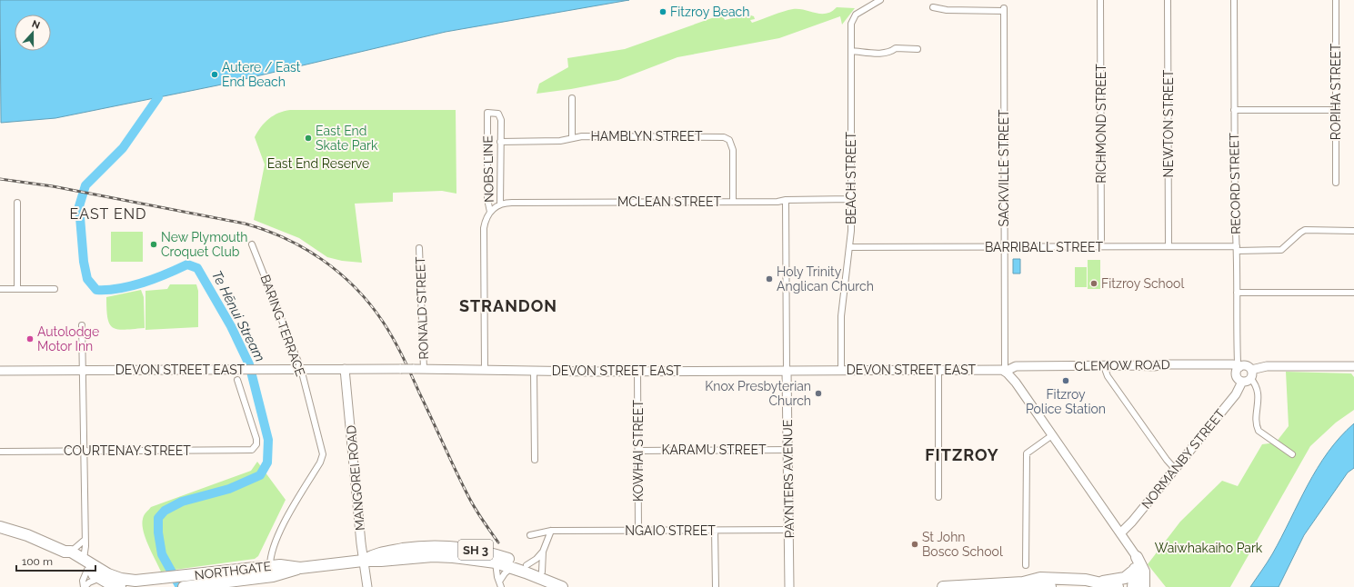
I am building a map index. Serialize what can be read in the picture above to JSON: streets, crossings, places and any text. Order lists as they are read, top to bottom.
{
  "streets": {
    "highway": ["SH 3", "NORTHGATE"],
    "main road": [
      "CLEMOW ROAD",
      "DEVON STREET EAST",
      "NORMANBY STREET",
      "MANGOREI ROAD",
      "PAYNTERS AVENUE"
    ],
    "street": [
      "ROPIHA STREET",
      "RICHMOND STREET",
      "NEWTON STREET",
      "HAMBLYN STREET",
      "SACKVILLE STREET",
      "NOBS LINE",
      "BEACH STREET",
      "RECORD STREET",
      "MCLEAN STREET",
      "BARRIBALL STREET",
      "RONALD STREET",
      "BARING TERRACE",
      "KARAMU STREET",
      "COURTENAY STREET",
      "KOWHAI STREET",
      "NGAIO STREET"
    ]
  },
  "crossings": [
    ["RICHMOND STREET", "BARRIBALL STREET"],
    ["NEWTON STREET", "BARRIBALL STREET"],
    ["HAMBLYN STREET", "NOBS LINE"],
    ["HAMBLYN STREET", "MCLEAN STREET"],
    ["SACKVILLE STREET", "BARRIBALL STREET"],
    ["SACKVILLE STREET", "CLEMOW ROAD"],
    ["SACKVILLE STREET", "DEVON STREET EAST"],
    ["NOBS LINE", "MCLEAN STREET"],
    ["NOBS LINE", "DEVON STREET EAST"],
    ["BEACH STREET", "MCLEAN STREET"],
    ["BEACH STREET", "BARRIBALL STREET"],
    ["BEACH STREET", "DEVON STREET EAST"],
    ["RECORD STREET", "BARRIBALL STREET"],
    ["RECORD STREET", "CLEMOW ROAD"],
    ["RONALD STREET", "DEVON STREET EAST"],
    ["BARING TERRACE", "DEVON STREET EAST"],
    ["BARING TERRACE", "NORTHGATE"],
    ["CLEMOW ROAD", "DEVON STREET EAST"],
    ["CLEMOW ROAD", "NORMANBY STREET"],
    ["DEVON STREET EAST", "KOWHAI STREET"],
    ["DEVON STREET EAST", "MANGOREI ROAD"],
    ["DEVON STREET EAST", "PAYNTERS AVENUE"],
    ["KARAMU STREET", "KOWHAI STREET"],
    ["KARAMU STREET", "PAYNTERS AVENUE"],
    ["KOWHAI STREET", "NGAIO STREET"],
    ["MANGOREI ROAD", "NORTHGATE"],
    ["PAYNTERS AVENUE", "NGAIO STREET"]
  ],
  "districts": ["EAST END", "STRANDON", "FITZROY"],
  "water": ["Te Hēnui Stream"],
  "parks": ["East End Reserve", "Waiwhakaiho Park"],
  "places": [
    "Fitzroy Beach",
    "Autere / East End Beach",
    "East End Skate Park",
    "New Plymouth Croquet Club",
    "Holy Trinity Anglican Church",
    "Fitzroy School",
    "Autolodge Motor Inn",
    "Fitzroy Police Station",
    "Knox Presbyterian Church",
    "St John Bosco School"
  ],
  "scale_bar": "100 m",
  "north": "top"
}
